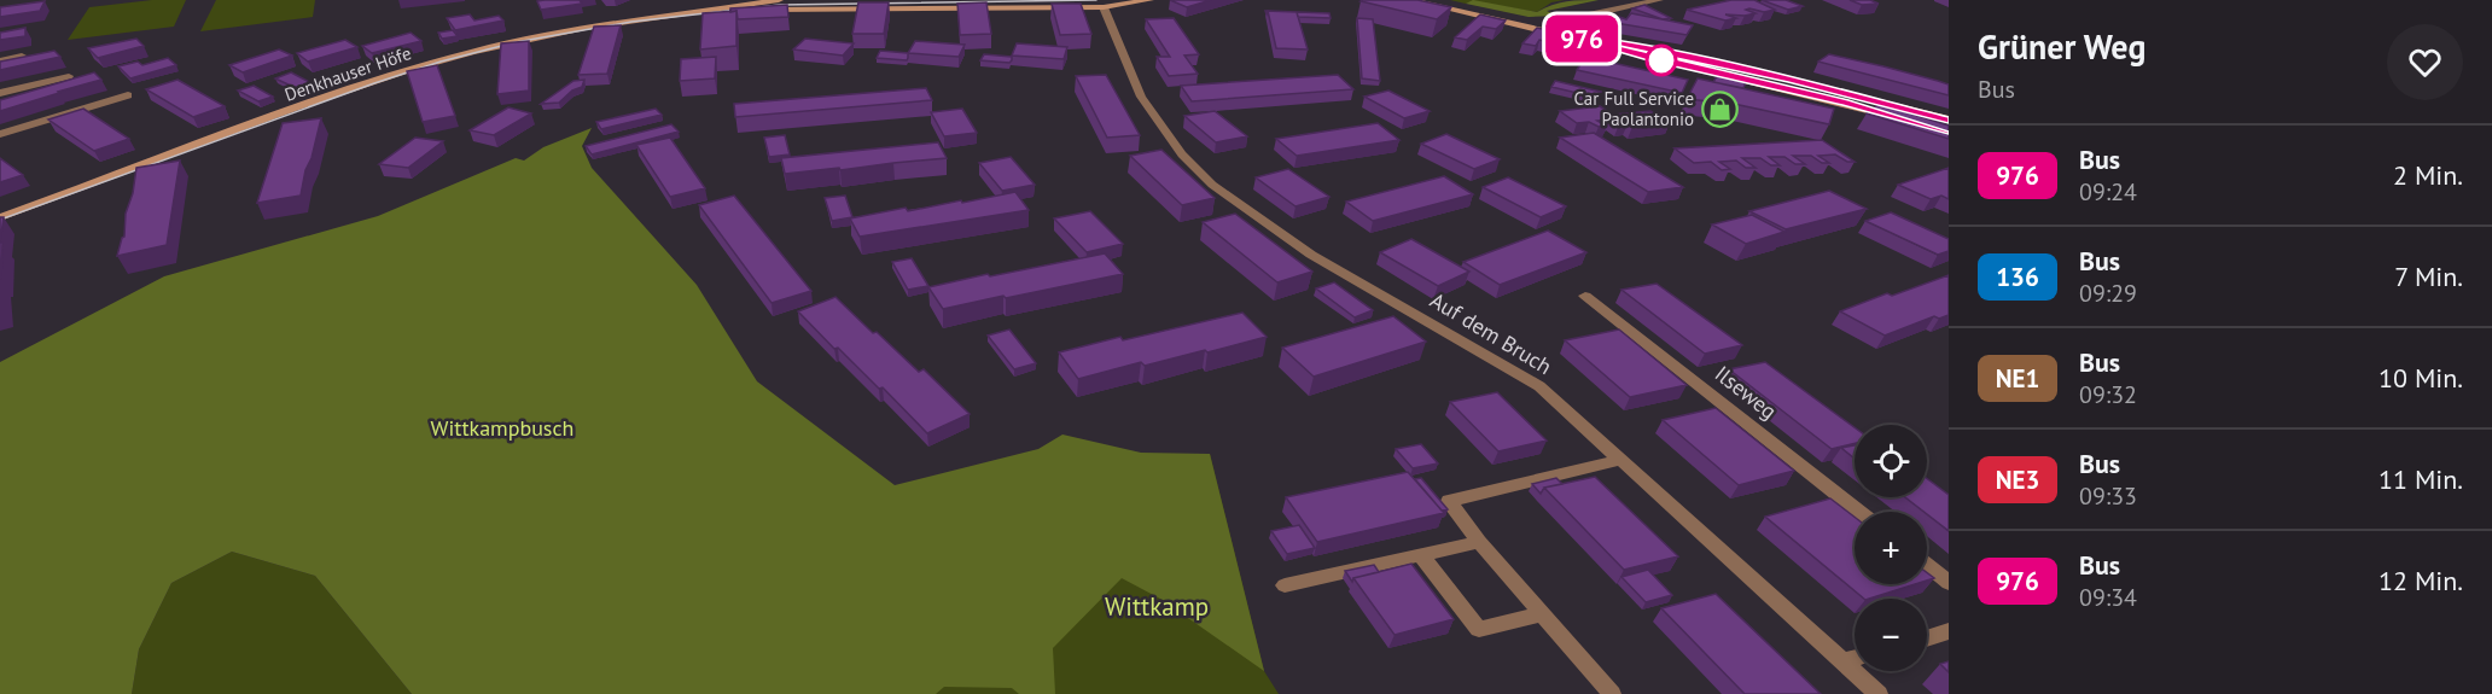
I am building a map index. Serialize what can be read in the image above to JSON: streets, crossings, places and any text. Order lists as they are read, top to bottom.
{
  "streets": {
    "street": ["Denkhauser Höfe", "Auf dem Bruch", "Ilseweg"]
  },
  "crossings": [
    ["Denkhauser Höfe", "Auf dem Bruch"]
  ],
  "parks": ["Wittkampbusch", "Wittkamp"],
  "places": {
    "shop": ["Car Full Service Paolantonio"]
  },
  "lines": ["bus line 976"],
  "page": {
    "on_map": "976",
    "heading": ["Grüner Weg", "Bus"],
    "list": [
      {
        "mark": "976",
        "name": "Bus",
        "note": "09:24",
        "value": "2 Min."
      },
      {
        "mark": "136",
        "name": "Bus",
        "note": "09:29",
        "value": "7 Min."
      },
      {
        "mark": "NE1",
        "name": "Bus",
        "note": "09:32",
        "value": "10 Min."
      },
      {
        "mark": "NE3",
        "name": "Bus",
        "note": "09:33",
        "value": "11 Min."
      },
      {
        "mark": "976",
        "name": "Bus",
        "note": "09:34",
        "value": "12 Min."
      }
    ],
    "map_buttons": ["+", "−"]
  }
}
